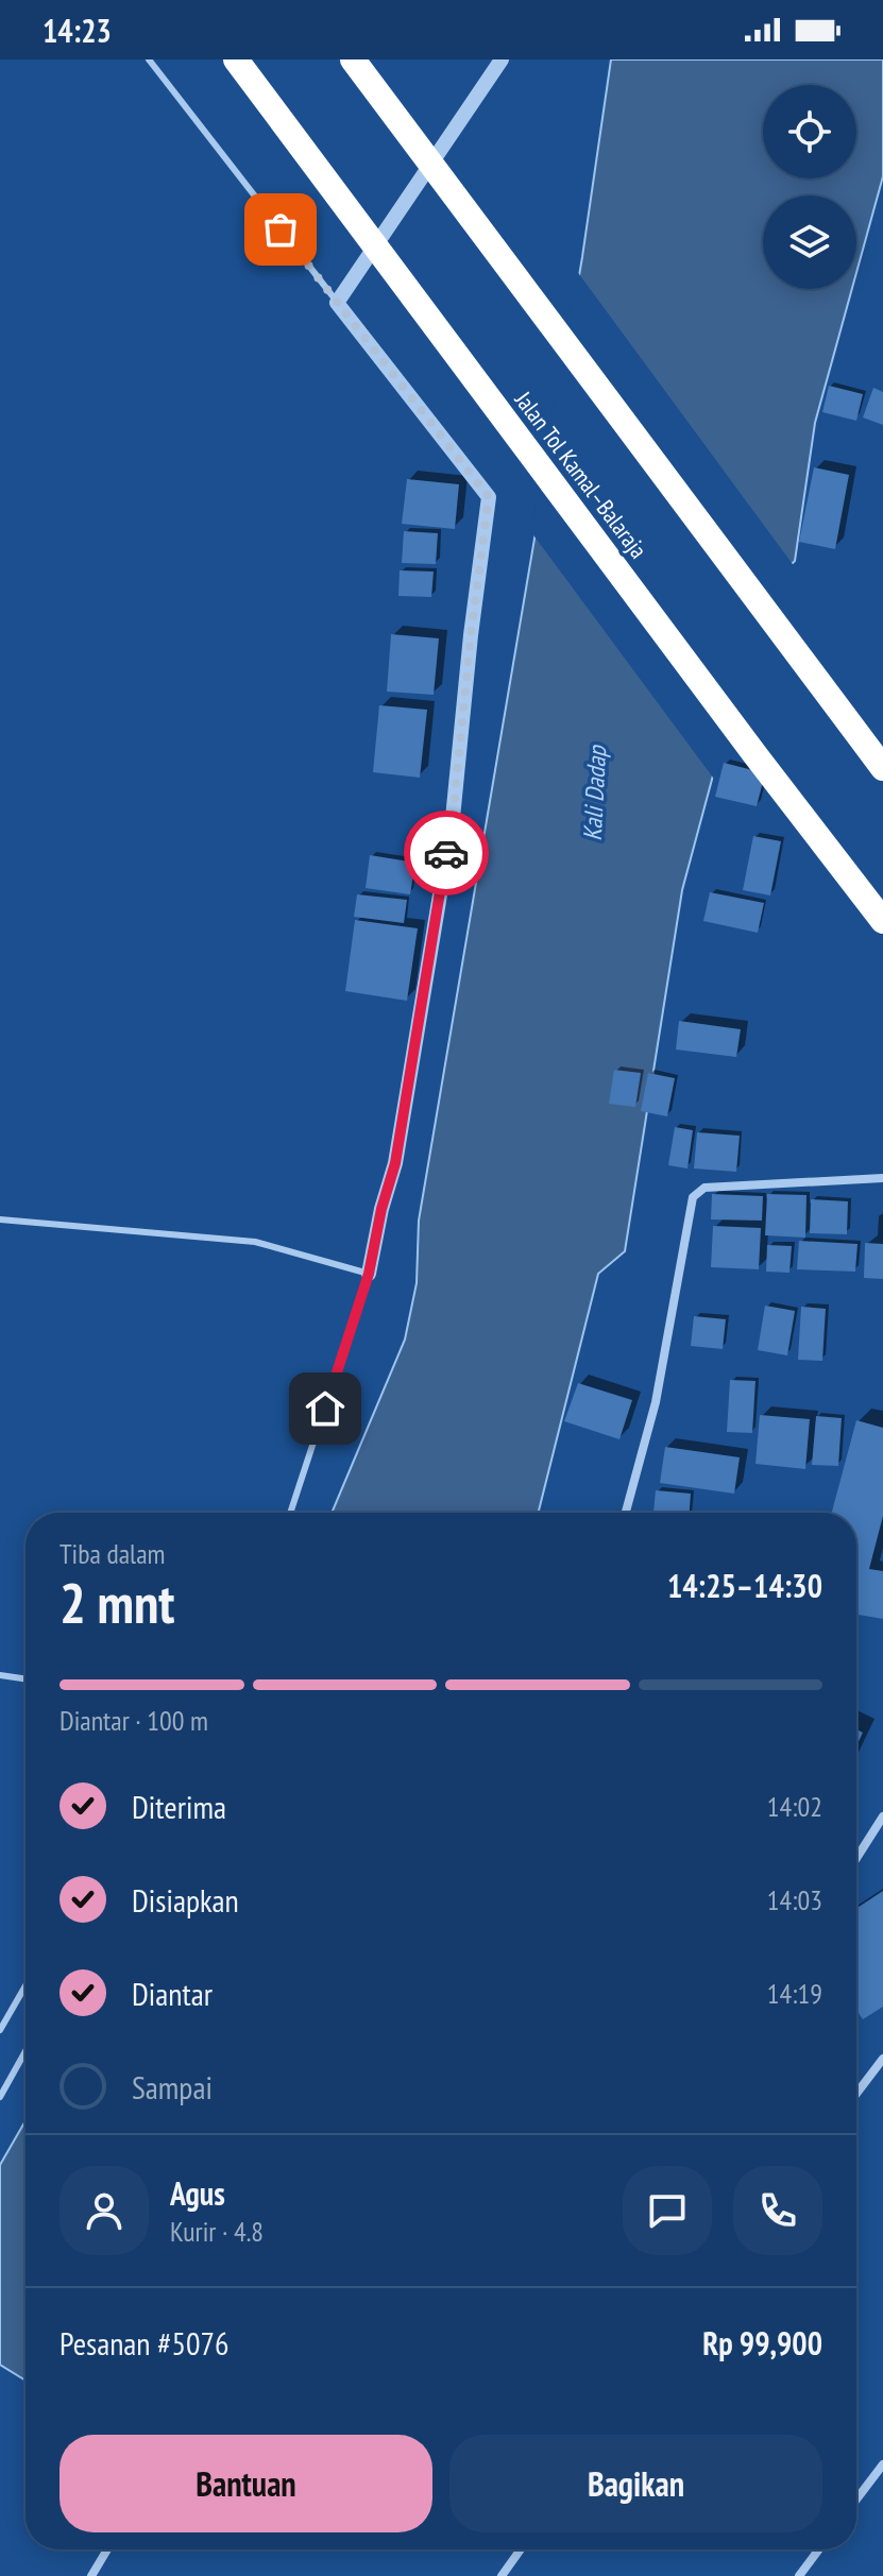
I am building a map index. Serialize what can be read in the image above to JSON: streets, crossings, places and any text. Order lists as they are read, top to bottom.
{
  "streets": {
    "highway": ["Jalan Tol Kamal–Balaraja"]
  },
  "water": ["Kali Dadap"],
  "page": {
    "status": "14:23",
    "heading": ["2 mnt", "Tiba dalam", "14:25–14:30"],
    "panel": [
      "Agus",
      "Kurir · 4.8",
      "Pesanan #5076",
      "Rp 99,900"
    ],
    "bar": "Diantar · 100 m",
    "list": [
      ["Diterima", "14:02"],
      ["Disiapkan", "14:03"],
      ["Diantar", "14:19"],
      "Sampai"
    ],
    "buttons": ["Bantuan", "Bagikan"]
  }
}
